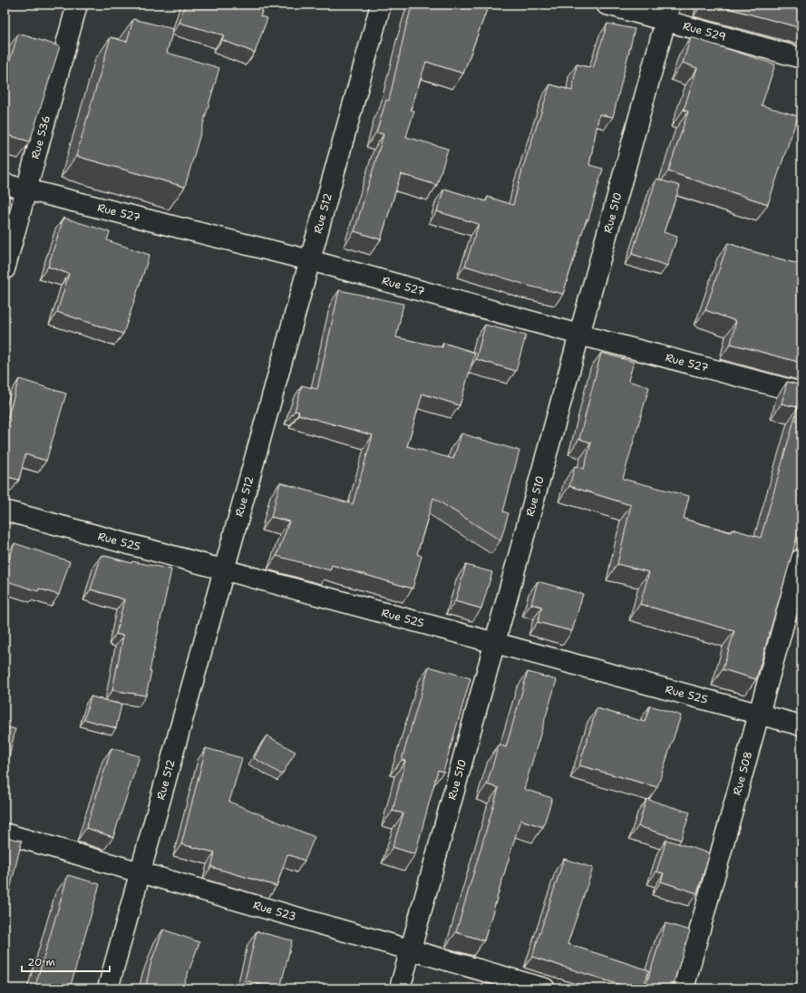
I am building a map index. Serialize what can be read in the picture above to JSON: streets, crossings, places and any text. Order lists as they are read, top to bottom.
{
  "streets": {
    "street": [
      "Rue 529",
      "Rue 536",
      "Rue 527",
      "Rue 512",
      "Rue 510",
      "Rue 525",
      "Rue 508",
      "Rue 523"
    ]
  },
  "crossings": [
    ["Rue 529", "Rue 510"],
    ["Rue 536", "Rue 527"],
    ["Rue 527", "Rue 512"],
    ["Rue 527", "Rue 510"],
    ["Rue 512", "Rue 525"],
    ["Rue 512", "Rue 523"],
    ["Rue 510", "Rue 525"],
    ["Rue 510", "Rue 523"],
    ["Rue 525", "Rue 508"]
  ],
  "scale_bar": "20 m"
}
